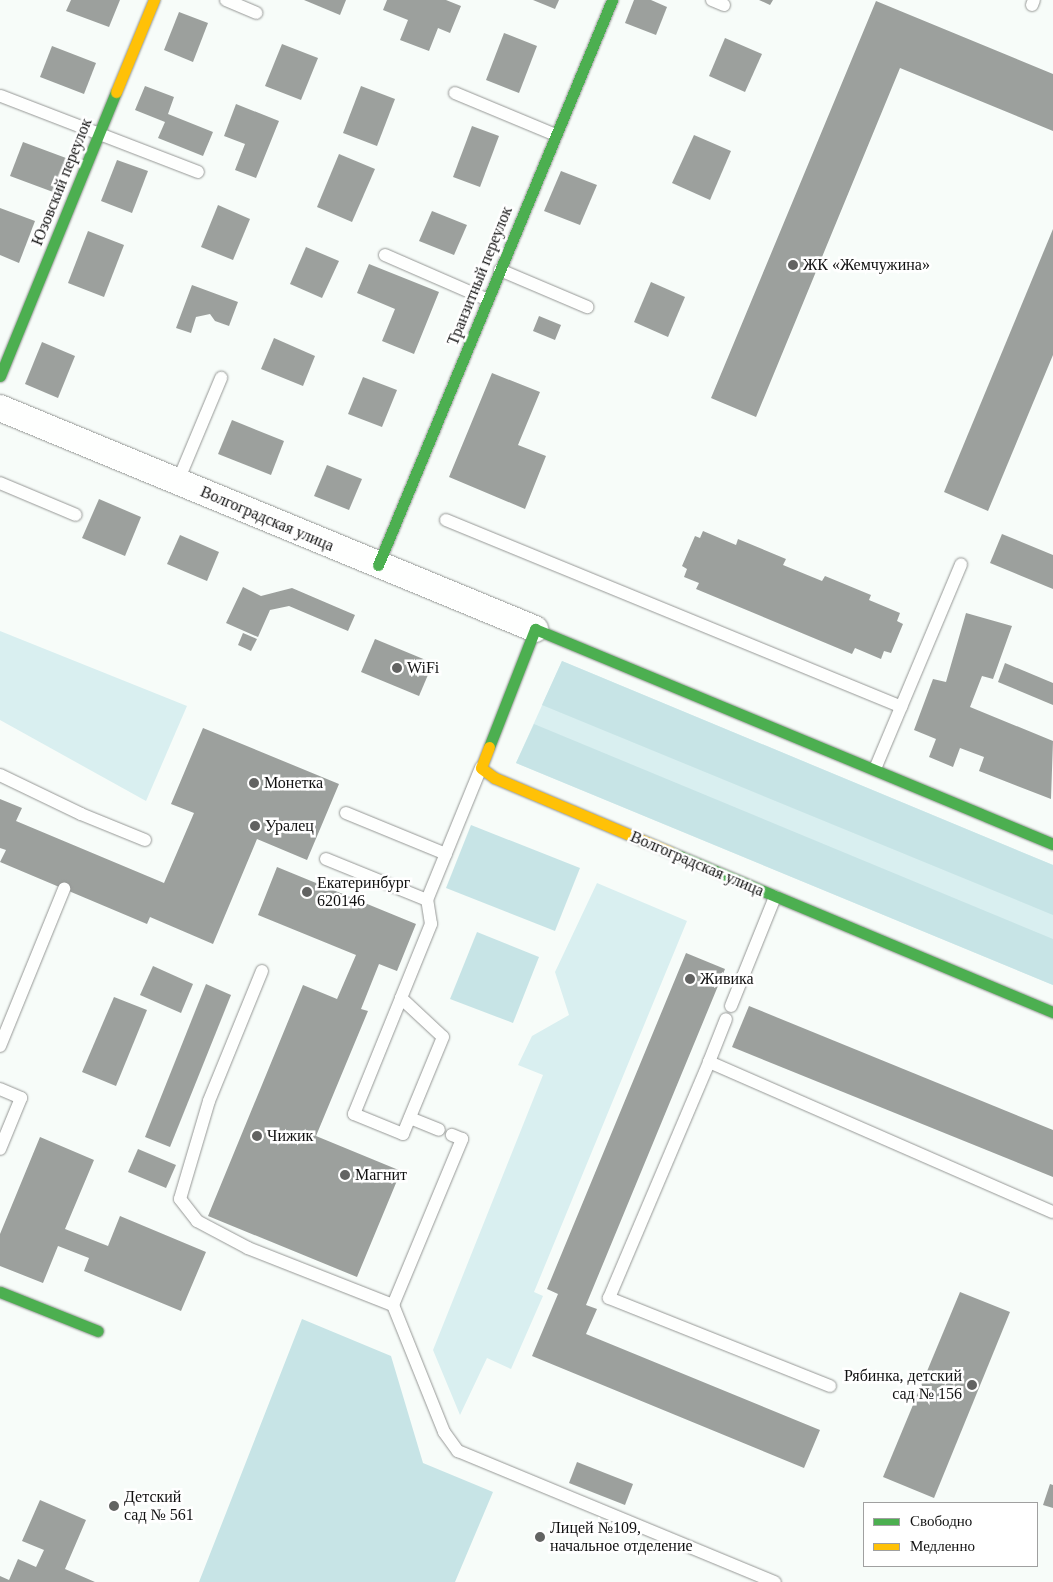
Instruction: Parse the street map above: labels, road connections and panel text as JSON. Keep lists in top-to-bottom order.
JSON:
{
  "streets": {
    "street": ["Юзовский переулок", "Транзитный переулок", "Волгоградская улица"]
  },
  "crossings": [
    ["Транзитный переулок", "Волгоградская улица"]
  ],
  "places": [
    "ЖК «Жемчужина»",
    "WiFi",
    "Монетка",
    "Уралец",
    "Екатеринбург 620146",
    "Живика",
    "Чижик",
    "Магнит",
    "Рябинка, детский сад № 156",
    "Детский сад № 561",
    "Лицей №109, начальное отделение"
  ],
  "legend": ["Свободно", "Медленно"]
}
